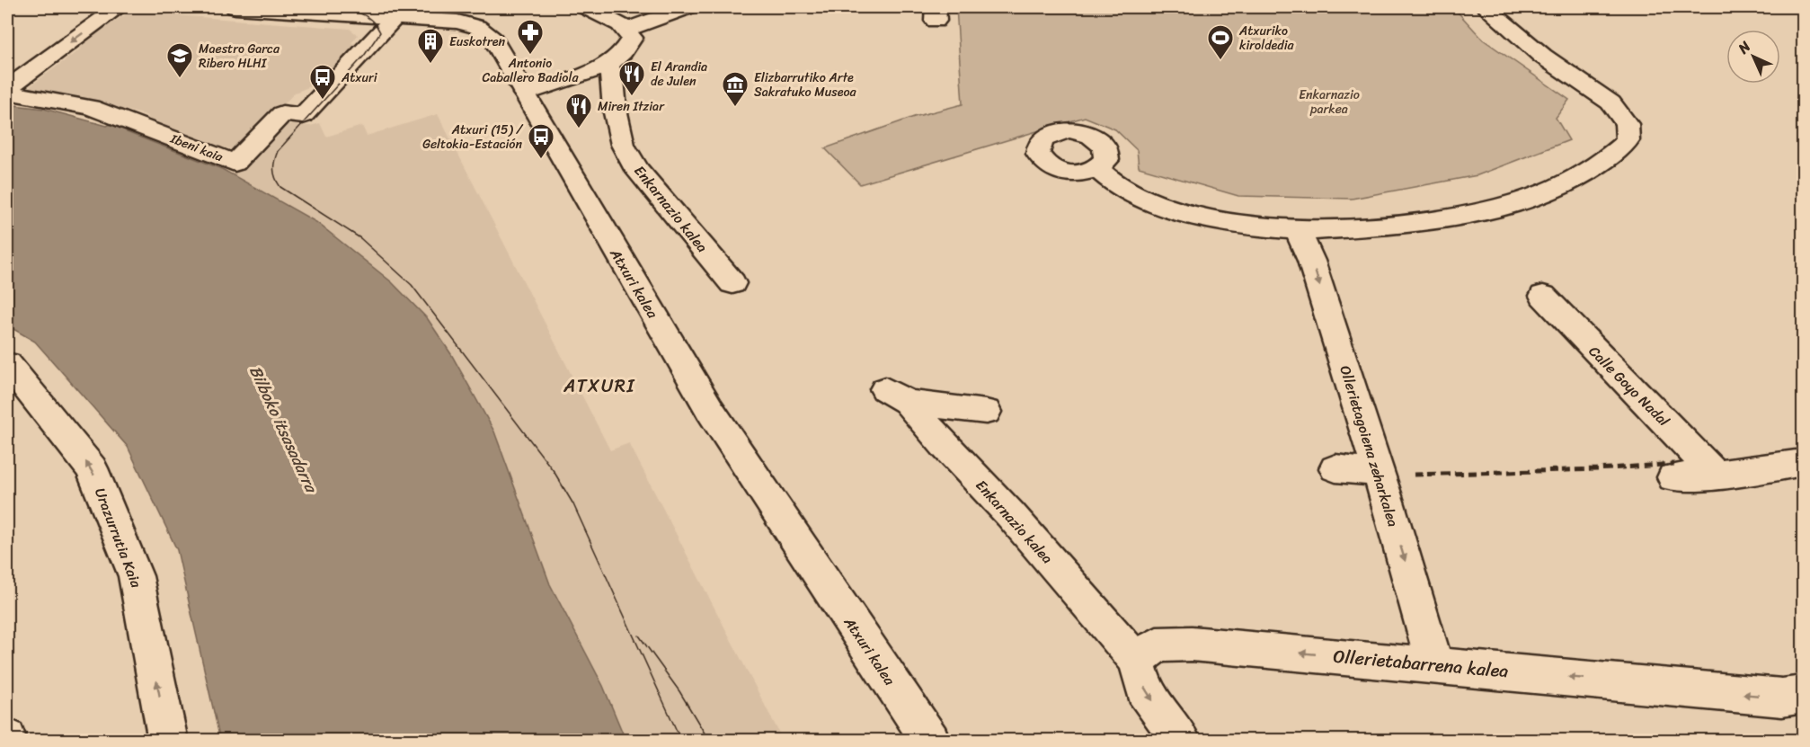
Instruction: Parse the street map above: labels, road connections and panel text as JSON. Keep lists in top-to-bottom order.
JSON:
{
  "streets": {
    "street": [
      "Ibeni kaia",
      "Enkarnazio kalea",
      "Atxuri kalea",
      "Calle Goyo Nadal",
      "Ollerietagoiena zeharkalea",
      "Urazurrutia Kaia",
      "Ollerietabarrena kalea"
    ]
  },
  "crossings": [
    ["Ibeni kaia", "Atxuri kalea"],
    ["Enkarnazio kalea", "Ollerietabarrena kalea"],
    ["Ollerietagoiena zeharkalea", "Ollerietabarrena kalea"]
  ],
  "one_way": ["Ollerietagoiena zeharkalea", "Urazurrutia Kaia", "Ollerietabarrena kalea"],
  "districts": ["ATXURI"],
  "water": ["Bilboko itsasadarra"],
  "parks": ["Enkarnazio parkea"],
  "places": {
    "pharmacy": ["Antonio Caballero Badiola"],
    "sports": ["Atxuriko kiroldedia"],
    "building": ["Euskotren"],
    "school or university": ["Maestro Garca Ribero HLHI"],
    "restaurant": ["El Arandia de Julen", "Miren Itziar"],
    "bus stop": ["Atxuri", "Atxuri (15) / Geltokia-Estación"],
    "museum": ["Elizbarrutiko Arte Sakratuko Museoa"]
  },
  "north": "top left"
}
